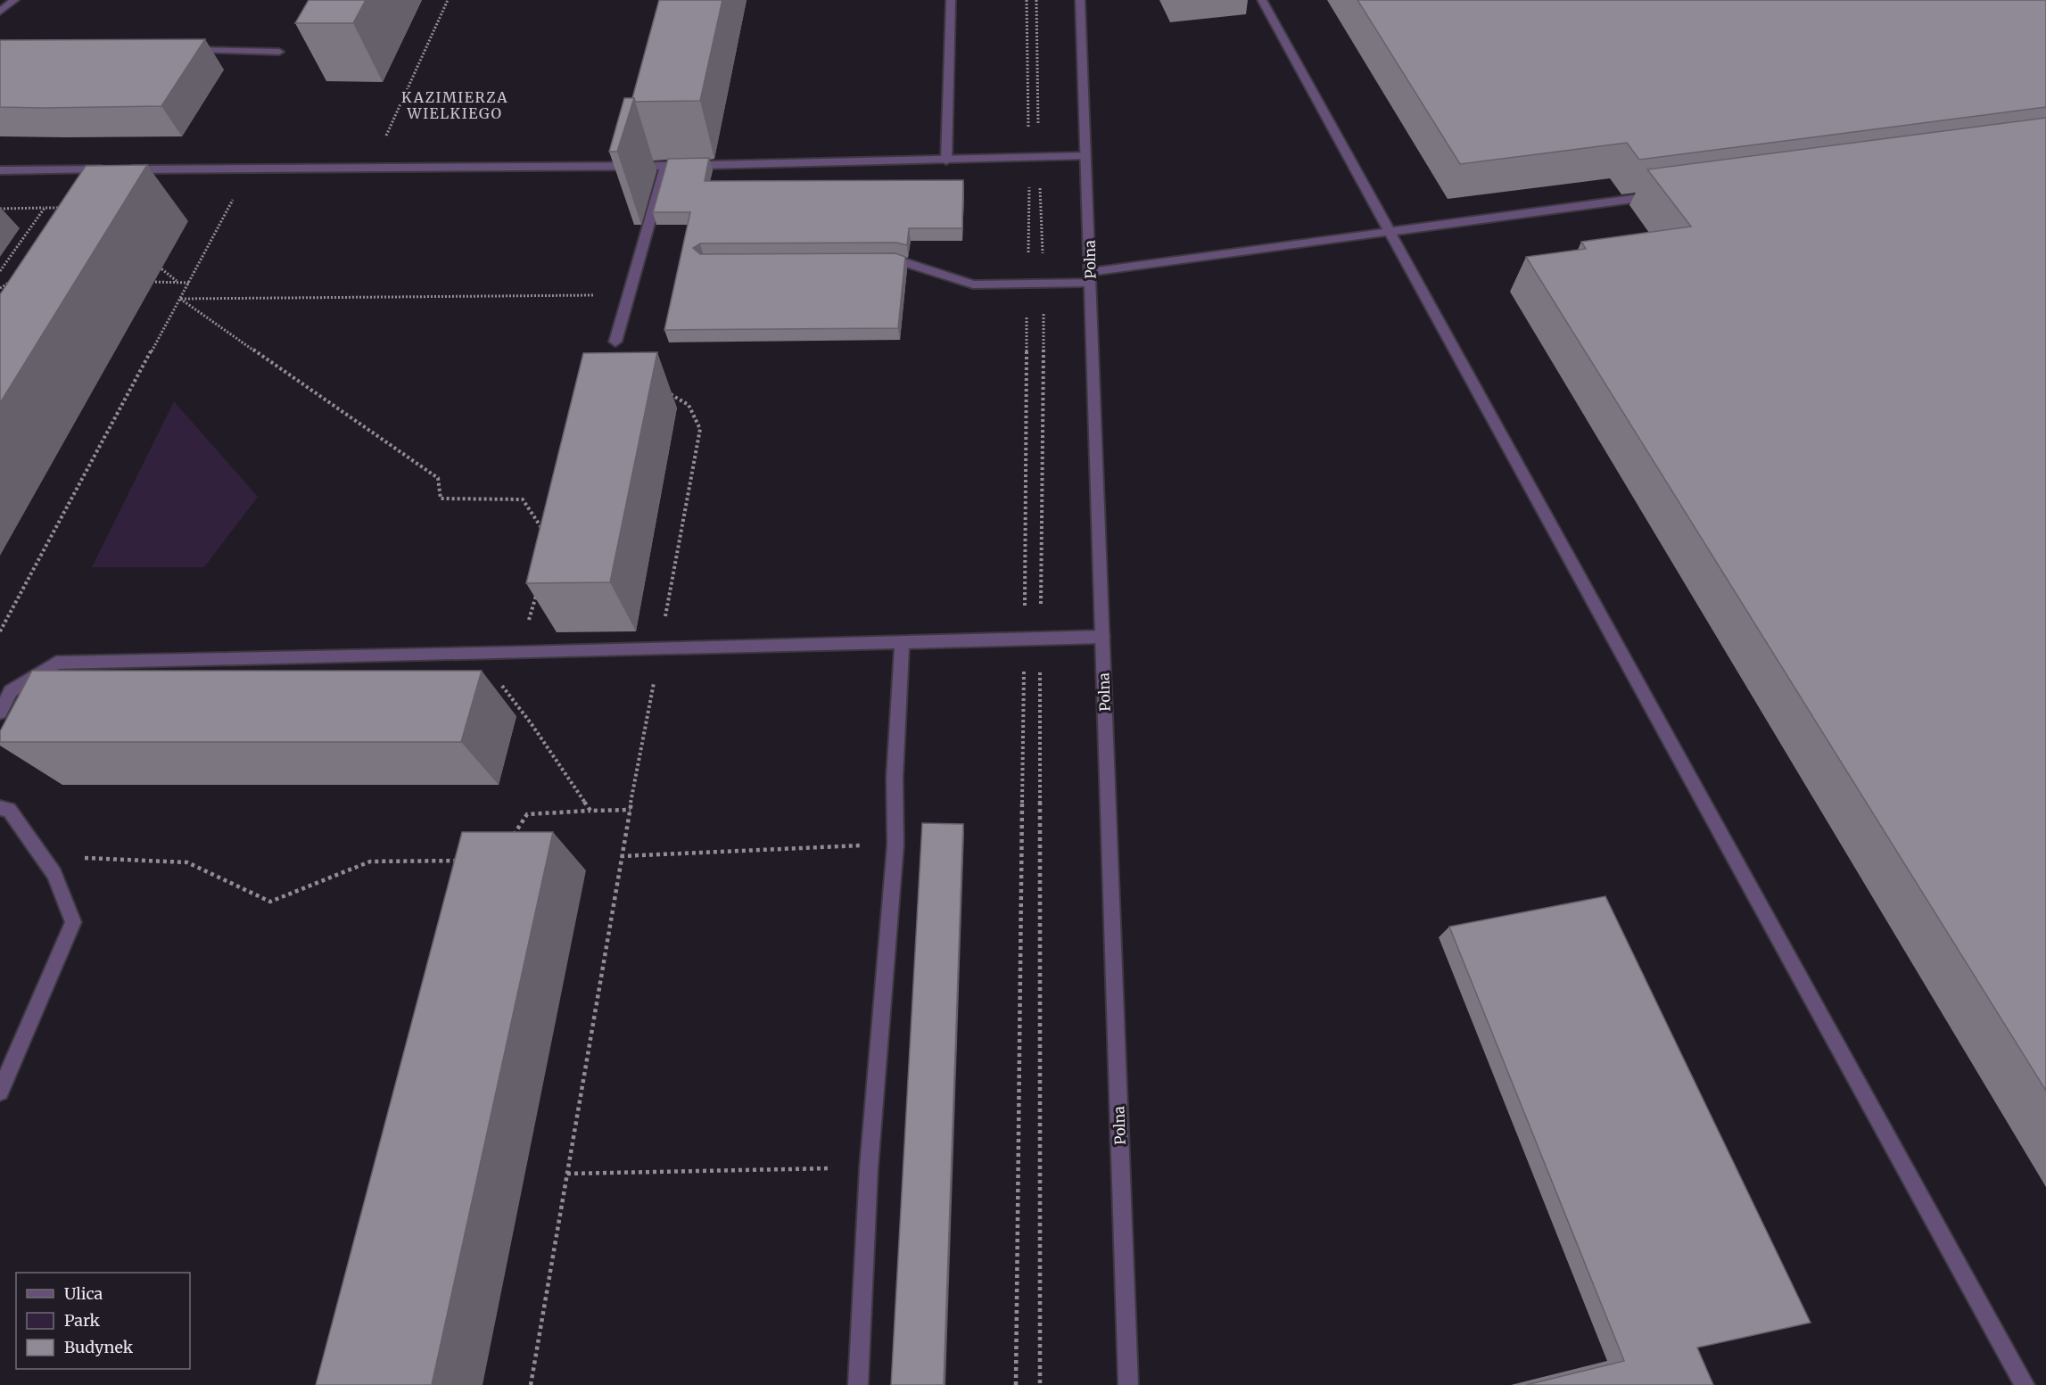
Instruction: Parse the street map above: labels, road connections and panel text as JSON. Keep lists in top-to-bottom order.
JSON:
{
  "streets": {
    "street": ["Polna"]
  },
  "districts": ["KAZIMIERZA WIELKIEGO"],
  "legend": ["Ulica", "Park", "Budynek"]
}
